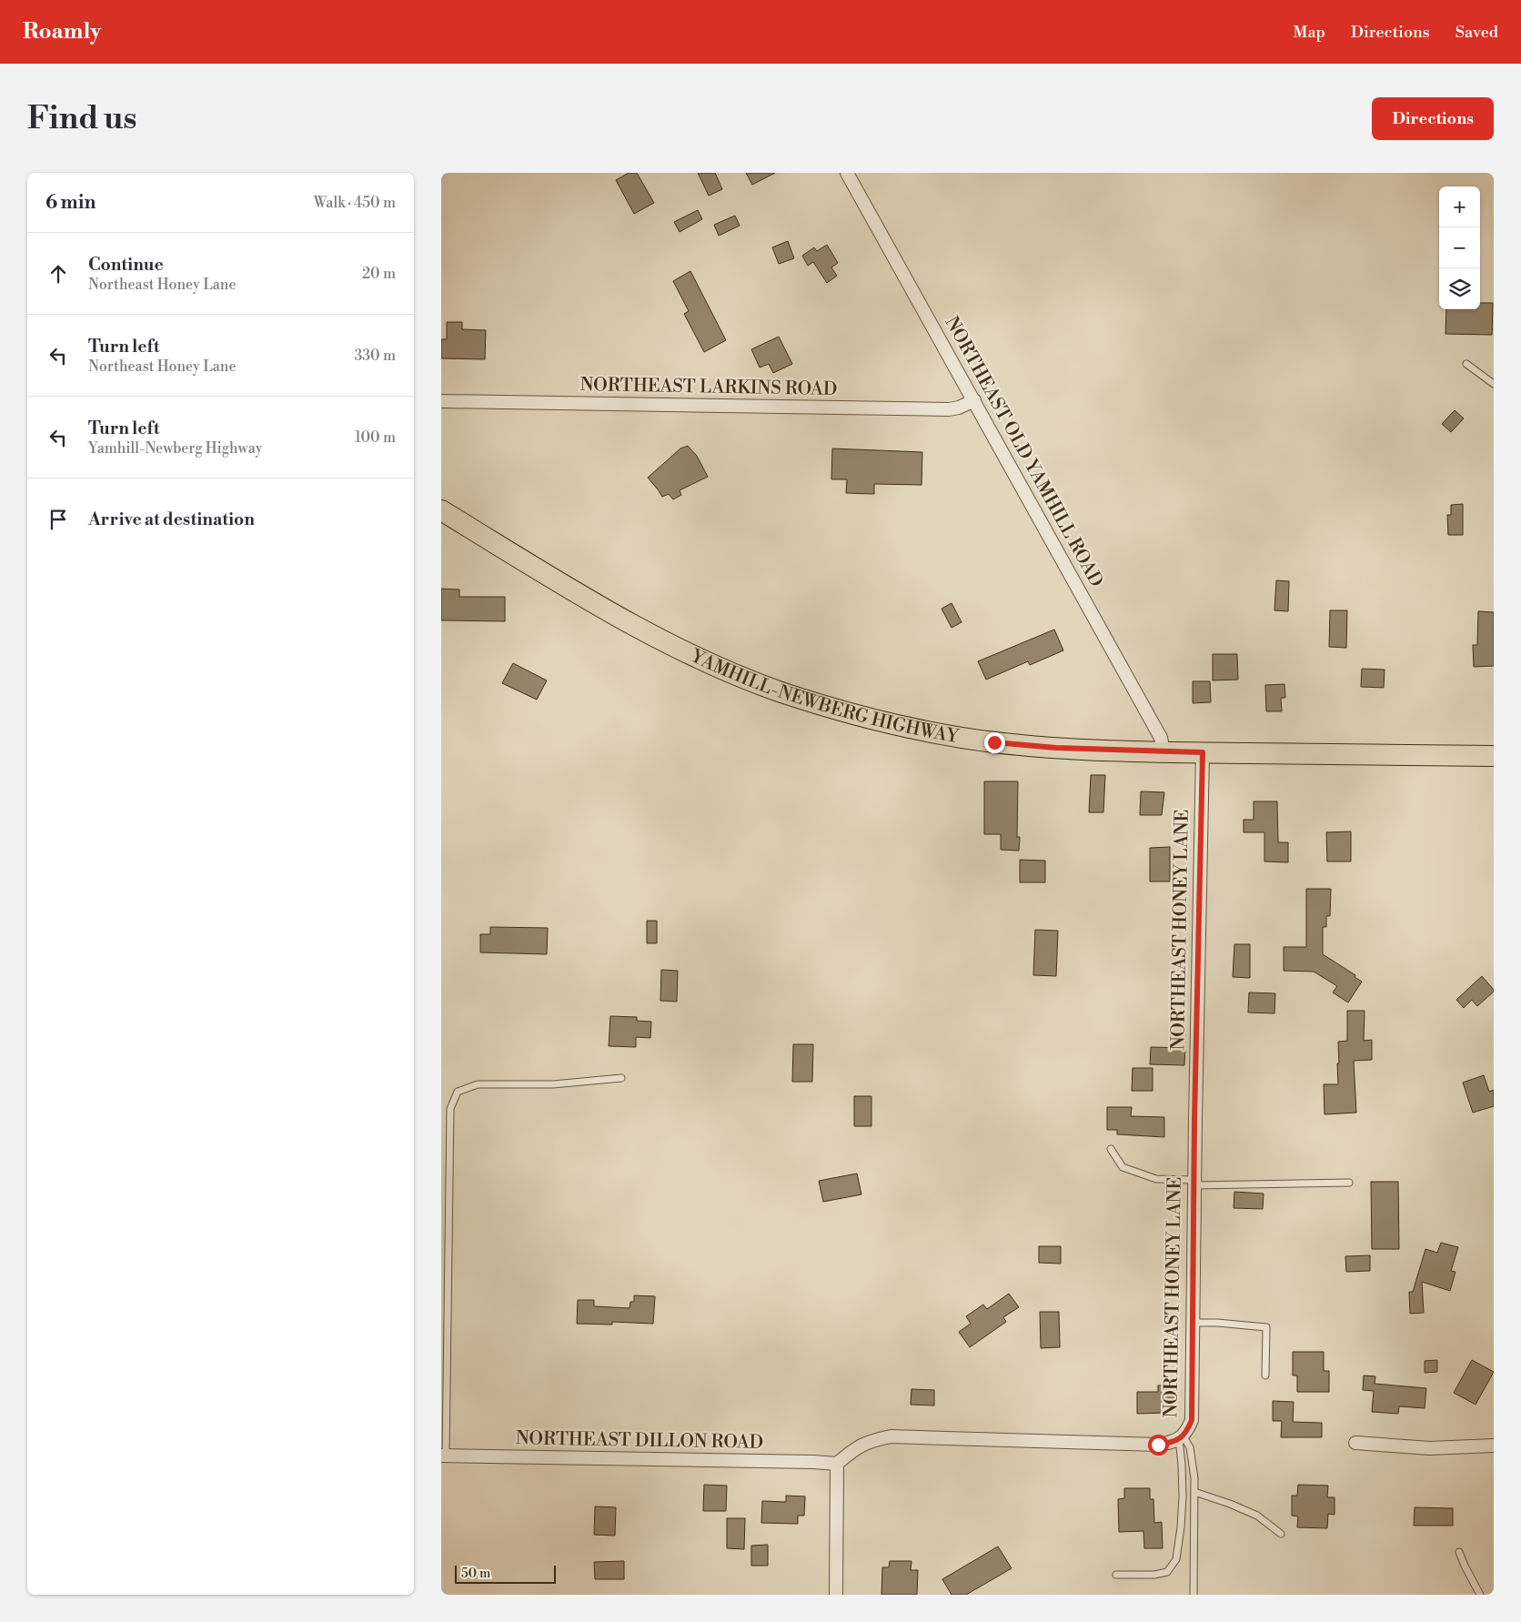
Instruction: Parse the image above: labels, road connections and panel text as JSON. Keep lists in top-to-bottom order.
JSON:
{
  "streets": {
    "main road": ["YAMHILL-NEWBERG HIGHWAY"],
    "street": [
      "NORTHEAST LARKINS ROAD",
      "NORTHEAST OLD YAMHILL ROAD",
      "NORTHEAST HONEY LANE",
      "NORTHEAST DILLON ROAD"
    ]
  },
  "crossings": [
    ["NORTHEAST LARKINS ROAD", "NORTHEAST OLD YAMHILL ROAD"],
    ["NORTHEAST OLD YAMHILL ROAD", "YAMHILL-NEWBERG HIGHWAY"],
    ["YAMHILL-NEWBERG HIGHWAY", "NORTHEAST HONEY LANE"],
    ["NORTHEAST HONEY LANE", "NORTHEAST DILLON ROAD"]
  ],
  "scale_bar": "50 m",
  "page": {
    "header": "Roamly",
    "nav": ["Map", "Directions", "Saved"],
    "buttons": "Directions",
    "title": "Find us",
    "heading": ["6 min", "Walk · 450 m"],
    "map_buttons": ["+", "−"],
    "list": [
      ["Continue", "Northeast Honey Lane", "20 m"],
      ["Turn left", "Northeast Honey Lane", "330 m"],
      ["Turn left", "Yamhill-Newberg Highway", "100 m"],
      "Arrive at destination"
    ],
    "scale": "50 m"
  }
}
